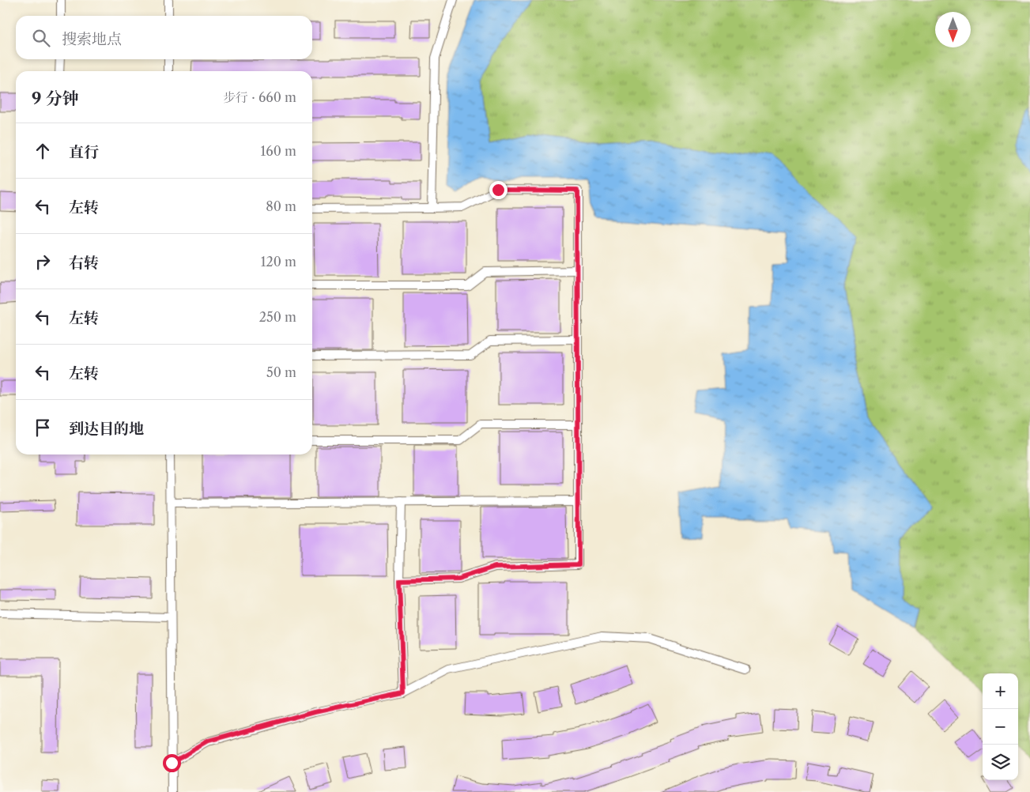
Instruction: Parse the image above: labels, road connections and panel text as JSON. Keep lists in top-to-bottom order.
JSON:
{
  "north": "bottom",
  "page": {
    "search": "搜索地点",
    "heading": ["9 分钟", "步行 · 660 m"],
    "list": [
      ["直行", "160 m"],
      ["左转", "80 m"],
      ["右转", "120 m"],
      ["左转", "250 m"],
      ["左转", "50 m"],
      "到达目的地"
    ],
    "map_buttons": ["+", "−"]
  }
}
